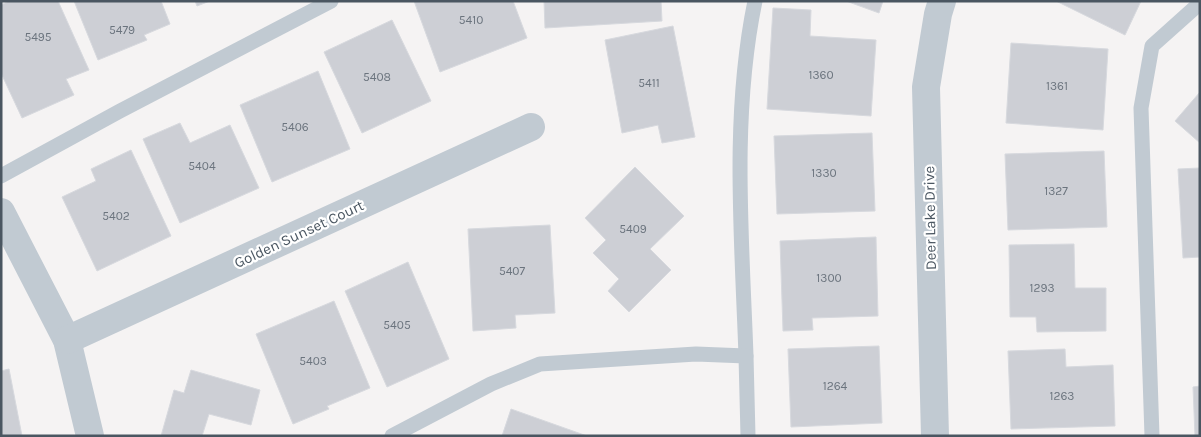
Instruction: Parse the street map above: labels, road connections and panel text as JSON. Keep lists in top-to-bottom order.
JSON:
{
  "streets": {
    "street": ["Deer Lake Drive", "Golden Sunset Court"]
  },
  "house_numbers": [
    "5410",
    "5479",
    "5495",
    "1360",
    "5408",
    "5411",
    "1361",
    "5406",
    "5404",
    "1330",
    "1327",
    "5402",
    "5409",
    "5407",
    "1300",
    "1293",
    "5405",
    "5403",
    "1264",
    "1263"
  ]
}
